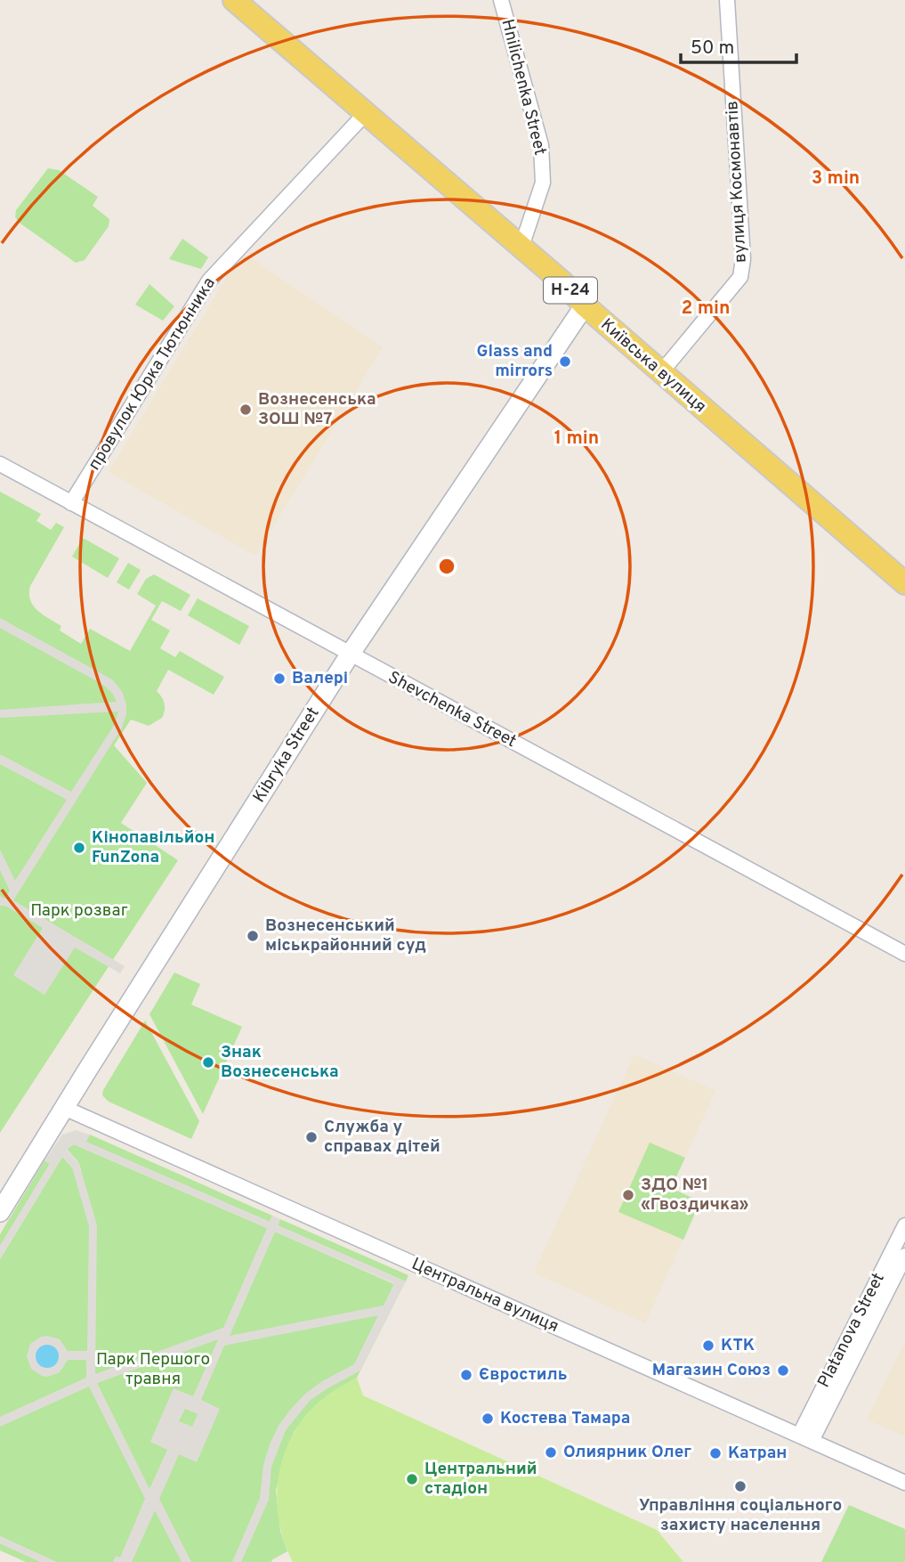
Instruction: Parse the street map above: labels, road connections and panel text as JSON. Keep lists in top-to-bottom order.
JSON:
{
  "streets": {
    "main road": ["Н-24", "Київська вулиця", "Kibryka Street"],
    "street": [
      "Hnilichenka Street",
      "вулиця Космонавтів",
      "провулок Юрка Тютюнника",
      "Shevchenka Street",
      "Центральна вулиця",
      "Platanova Street"
    ]
  },
  "crossings": [
    ["Hnilichenka Street", "Київська вулиця"],
    ["вулиця Космонавтів", "Київська вулиця"],
    ["Київська вулиця", "провулок Юрка Тютюнника"],
    ["Київська вулиця", "Kibryka Street"],
    ["провулок Юрка Тютюнника", "Shevchenka Street"],
    ["Shevchenka Street", "Kibryka Street"],
    ["Kibryka Street", "Центральна вулиця"],
    ["Центральна вулиця", "Platanova Street"]
  ],
  "parks": ["Парк розваг", "Парк Першого травня"],
  "places": [
    "Glass and mirrors",
    "Вознесенська ЗОШ №7",
    "Валері",
    "Кінопавільйон FunZona",
    "Вознесенський міськрайонний суд",
    "Знак Вознесенська",
    "Служба у справах дітей",
    "ЗДО №1 «Гвоздичка»",
    "КТК",
    "Магазин Союз",
    "Євростиль",
    "Костева Тамара",
    "Олиярник Олег",
    "Катран",
    "Центральний стадіон",
    "Управління соціального захисту населення"
  ],
  "scale_bar": "50 m",
  "rings": ["3 min", "2 min", "1 min"]
}
